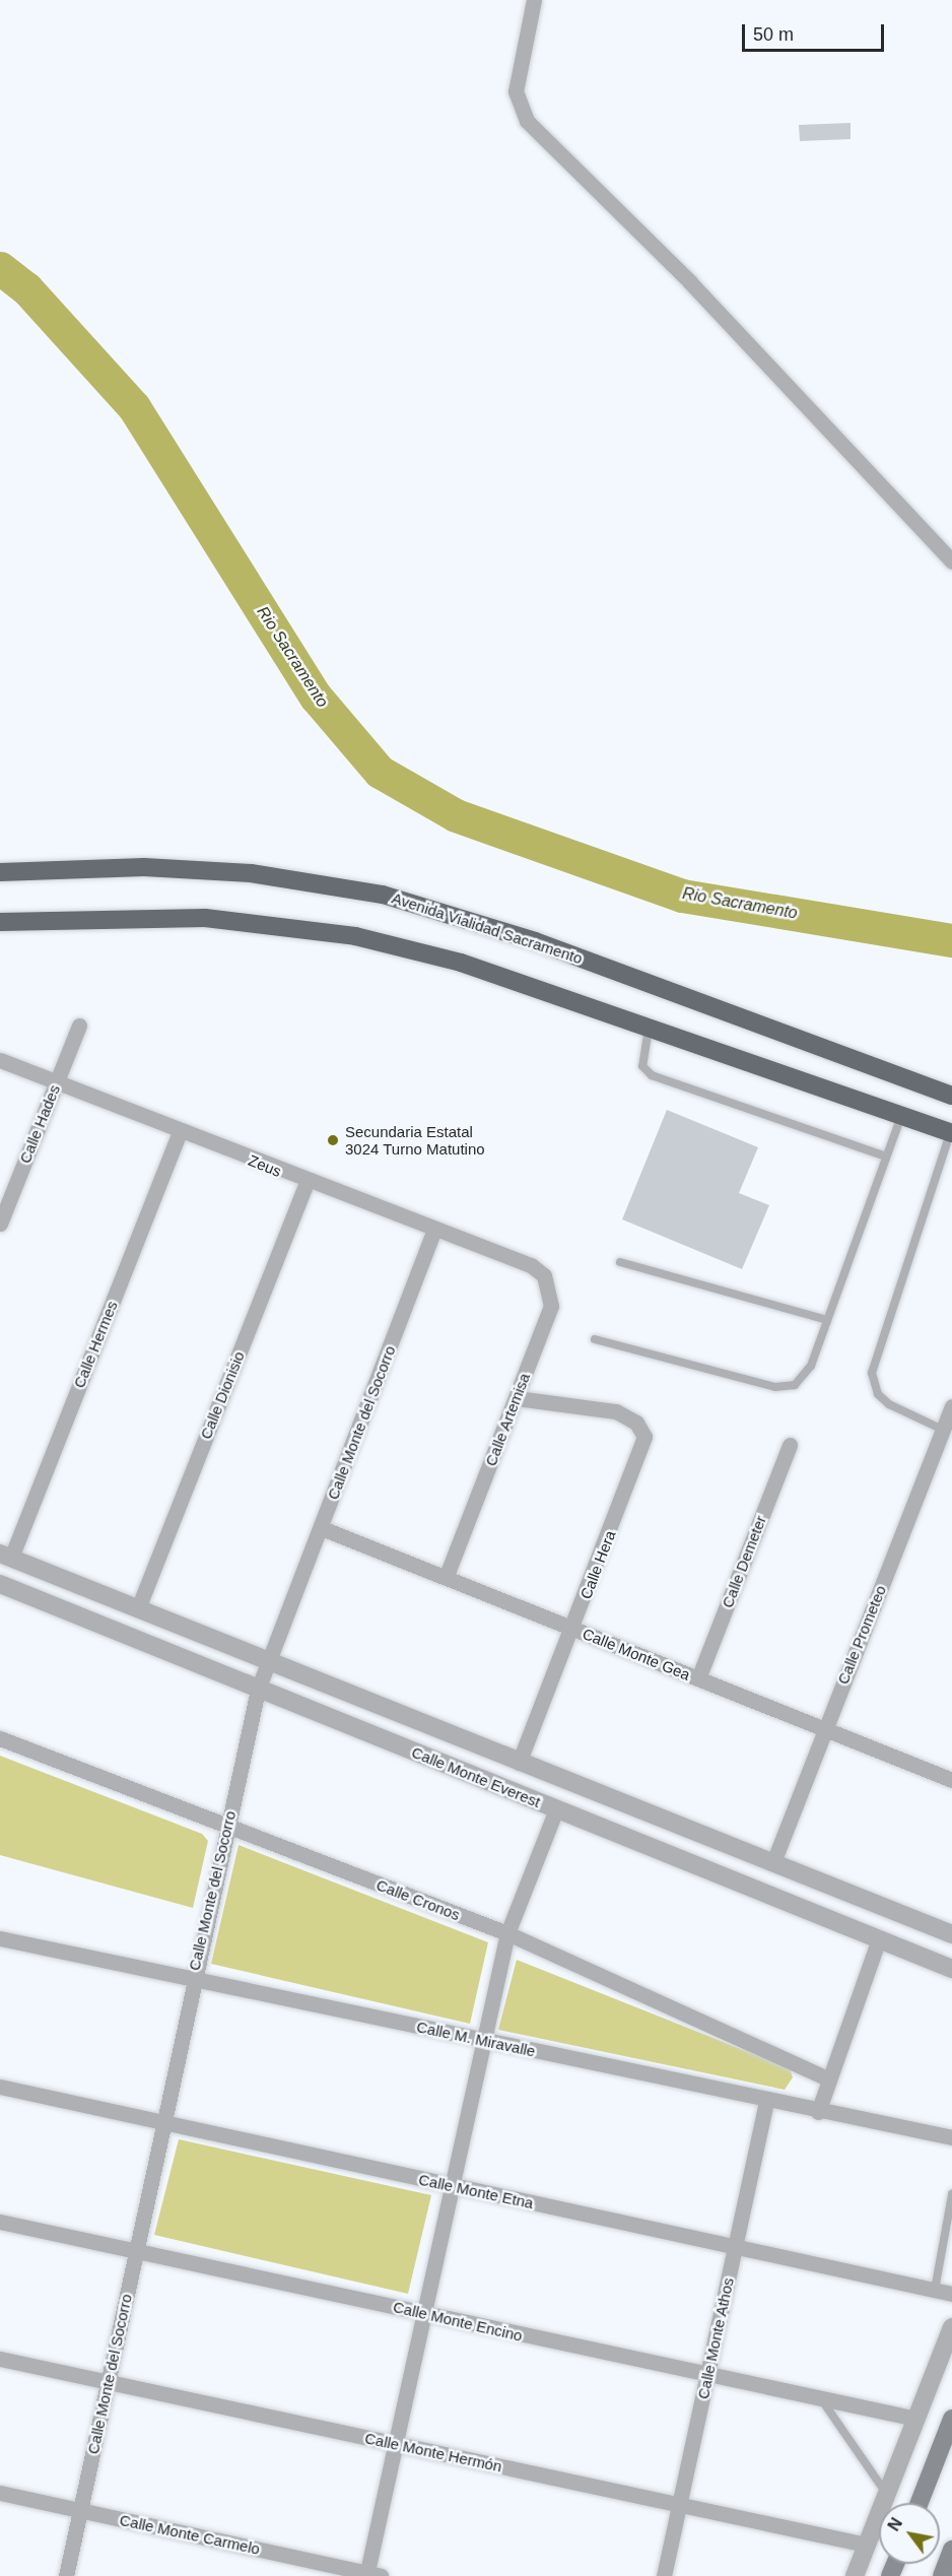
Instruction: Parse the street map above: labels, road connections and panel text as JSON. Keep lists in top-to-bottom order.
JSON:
{
  "streets": {
    "highway": ["Avenida Vialidad Sacramento"],
    "street": [
      "Calle Hades",
      "Zeus",
      "Calle Hermes",
      "Calle Dionisio",
      "Calle Artemisa",
      "Calle Monte del Socorro",
      "Calle Demeter",
      "Calle Hera",
      "Calle Prometeo",
      "Calle Monte Gea",
      "Calle Monte Everest",
      "Calle Cronos",
      "Calle M. Miravalle",
      "Calle Monte Etna",
      "Calle Monte Encino",
      "Calle Monte Athos",
      "Calle Monte Hermón",
      "Calle Monte Carmelo"
    ]
  },
  "crossings": [
    ["Calle Hades", "Zeus"],
    ["Zeus", "Calle Hermes"],
    ["Zeus", "Calle Dionisio"],
    ["Zeus", "Calle Artemisa"],
    ["Zeus", "Calle Monte del Socorro"],
    ["Calle Hermes", "Calle Monte Everest"],
    ["Calle Dionisio", "Calle Monte Everest"],
    ["Calle Artemisa", "Calle Hera"],
    ["Calle Artemisa", "Calle Monte Gea"],
    ["Calle Monte del Socorro", "Calle Monte Gea"],
    ["Calle Monte del Socorro", "Calle Monte Everest"],
    ["Calle Monte del Socorro", "Calle Cronos"],
    ["Calle Monte del Socorro", "Calle M. Miravalle"],
    ["Calle Monte del Socorro", "Calle Monte Etna"],
    ["Calle Monte del Socorro", "Calle Monte Encino"],
    ["Calle Monte del Socorro", "Calle Monte Hermón"],
    ["Calle Monte del Socorro", "Calle Monte Carmelo"],
    ["Calle Demeter", "Calle Monte Gea"],
    ["Calle Hera", "Calle Monte Gea"],
    ["Calle Hera", "Calle Monte Everest"],
    ["Calle Prometeo", "Calle Monte Gea"],
    ["Calle Prometeo", "Calle Monte Everest"],
    ["Calle M. Miravalle", "Calle Monte Athos"],
    ["Calle Monte Etna", "Calle Monte Athos"],
    ["Calle Monte Encino", "Calle Monte Athos"],
    ["Calle Monte Athos", "Calle Monte Hermón"]
  ],
  "water": ["Rio Sacramento"],
  "places": ["Secundaria Estatal 3024 Turno Matutino"],
  "scale_bar": "50 m",
  "north": "top left"
}
